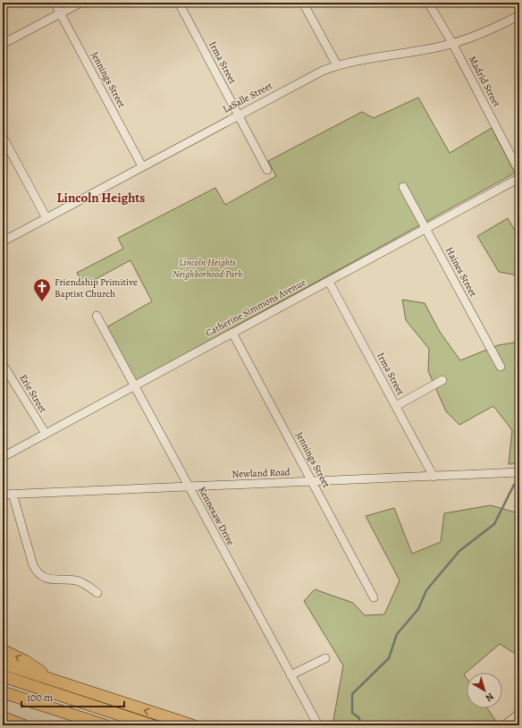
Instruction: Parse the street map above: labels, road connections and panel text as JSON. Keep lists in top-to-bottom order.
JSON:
{
  "streets": {
    "street": [
      "Irma Street",
      "Jennings Street",
      "Madrid Street",
      "LaSalle Street",
      "Haines Street",
      "Catherine Simmons Avenue",
      "Erie Street",
      "Newland Road",
      "Kennesaw Drive"
    ]
  },
  "crossings": [
    ["Irma Street", "LaSalle Street"],
    ["Irma Street", "Catherine Simmons Avenue"],
    ["Irma Street", "Newland Road"],
    ["Jennings Street", "LaSalle Street"],
    ["Jennings Street", "Catherine Simmons Avenue"],
    ["Jennings Street", "Newland Road"],
    ["Madrid Street", "LaSalle Street"],
    ["Haines Street", "Catherine Simmons Avenue"],
    ["Catherine Simmons Avenue", "Erie Street"],
    ["Catherine Simmons Avenue", "Kennesaw Drive"],
    ["Newland Road", "Kennesaw Drive"]
  ],
  "districts": ["Lincoln Heights"],
  "parks": ["Lincoln Heights Neighborhood Park"],
  "places": {
    "church": ["Friendship Primitive Baptist Church"]
  },
  "scale_bar": "100 m",
  "north": "bottom right"
}
